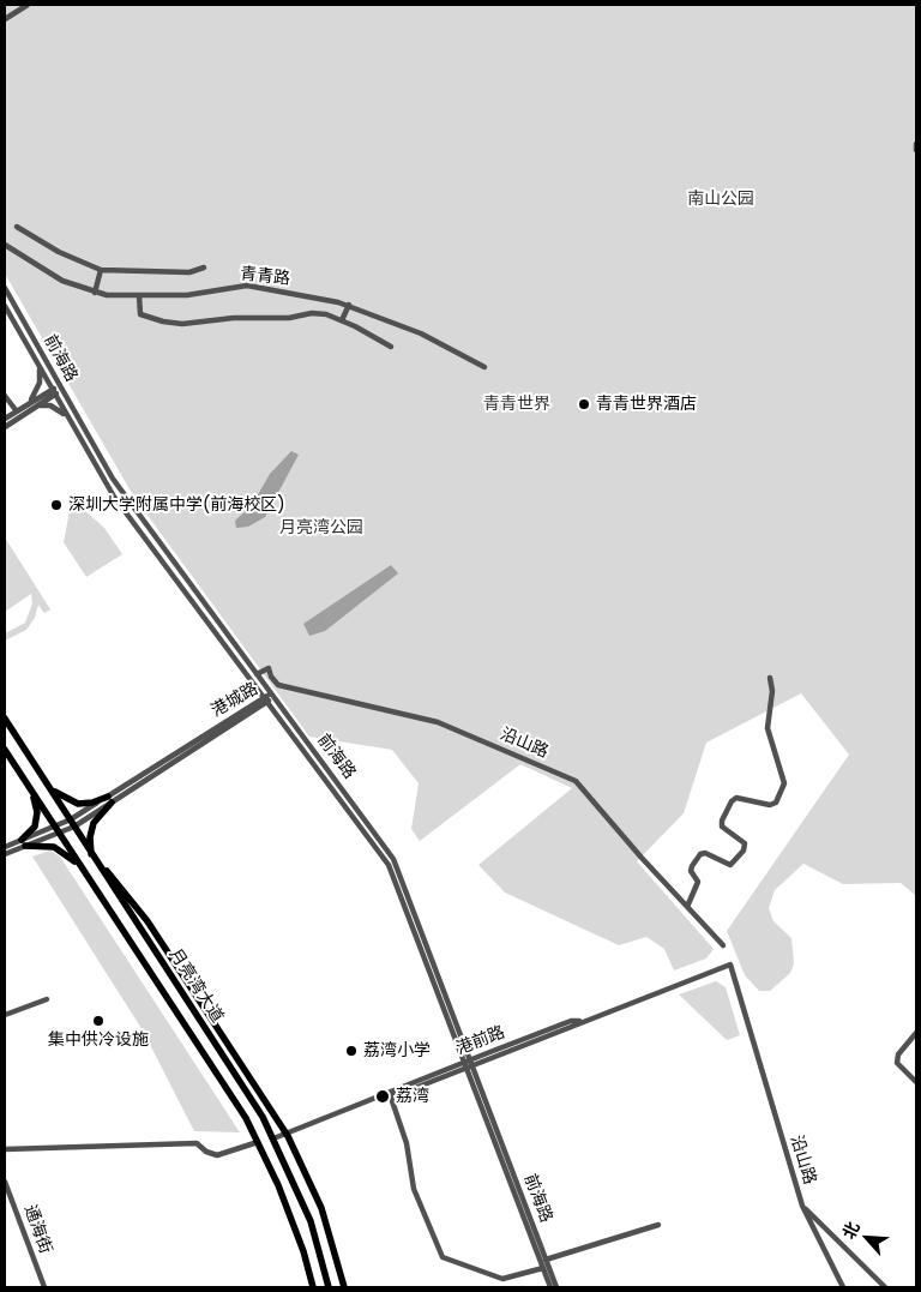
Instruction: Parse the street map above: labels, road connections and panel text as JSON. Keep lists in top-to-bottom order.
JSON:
{
  "streets": {
    "main road": ["月亮湾大道"],
    "street": [
      "青青路",
      "前海路",
      "港城路",
      "沿山路",
      "港前路",
      "通海街"
    ]
  },
  "crossings": [
    ["前海路", "港城路"],
    ["前海路", "沿山路"],
    ["前海路", "港前路"],
    ["港城路", "月亮湾大道"],
    ["沿山路", "港前路"],
    ["月亮湾大道", "港前路"]
  ],
  "parks": ["南山公园", "青青世界", "月亮湾公园"],
  "places": [
    "青青世界酒店",
    "深圳大学附属中学(前海校区)",
    "集中供冷设施",
    "荔湾小学",
    "荔湾"
  ],
  "north": "top left"
}
